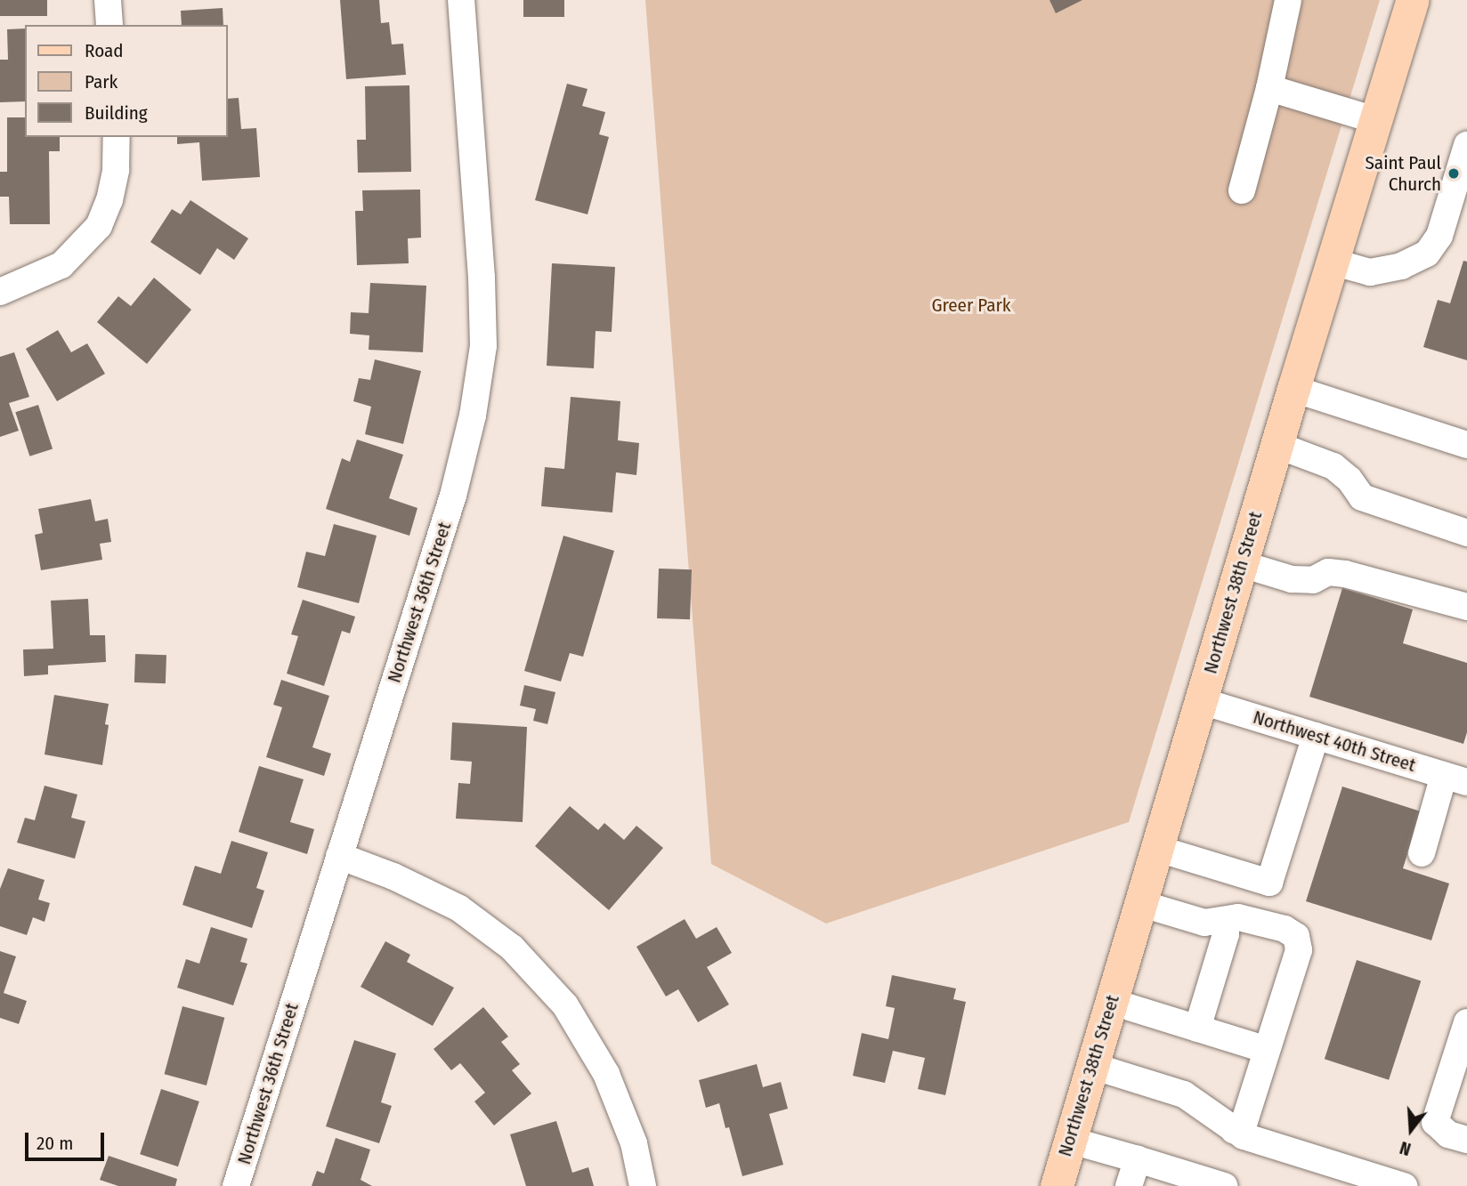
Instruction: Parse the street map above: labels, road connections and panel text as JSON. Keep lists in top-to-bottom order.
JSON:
{
  "streets": {
    "main road": ["Northwest 38th Street"],
    "street": ["Northwest 36th Street", "Northwest 40th Street"]
  },
  "crossings": [
    ["Northwest 38th Street", "Northwest 40th Street"]
  ],
  "parks": ["Greer Park"],
  "places": ["Saint Paul Church"],
  "legend": ["Road", "Park", "Building"],
  "scale_bar": "20 m",
  "north": "bottom"
}
